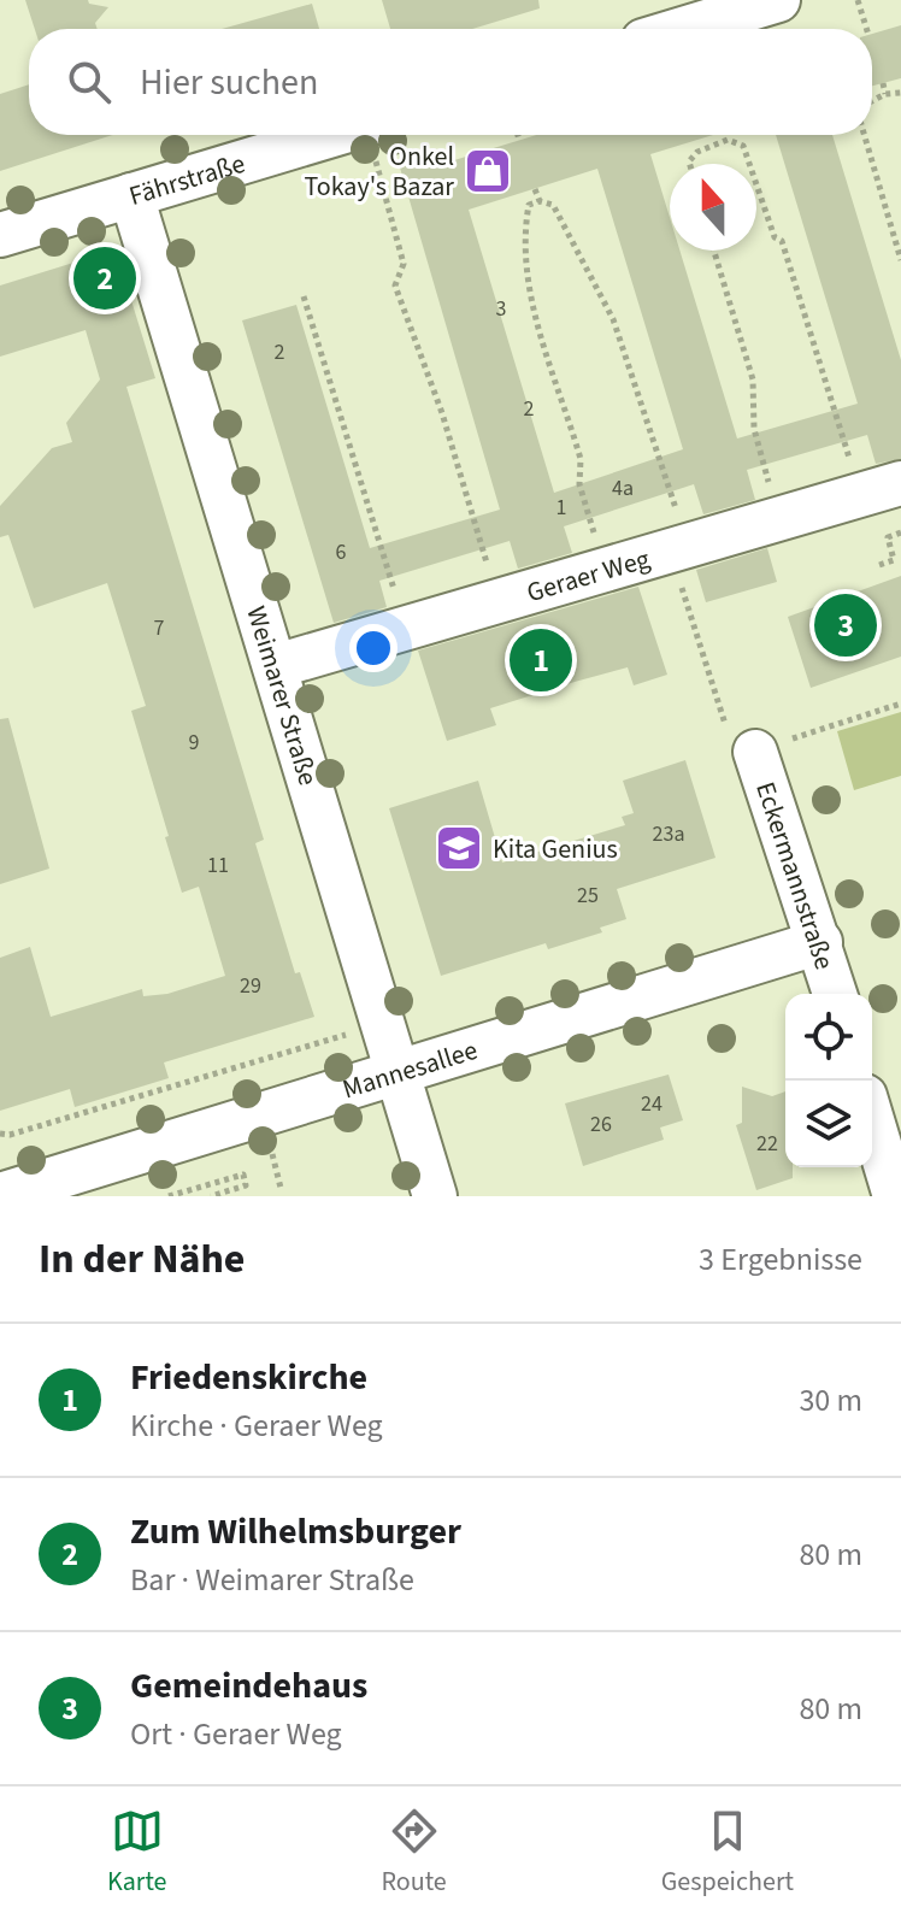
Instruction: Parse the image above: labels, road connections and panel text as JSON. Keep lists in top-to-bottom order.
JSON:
{
  "streets": {
    "street": [
      "Fährstraße",
      "Geraer Weg",
      "Weimarer Straße",
      "Eckermannstraße",
      "Mannesallee"
    ]
  },
  "crossings": [
    ["Fährstraße", "Weimarer Straße"],
    ["Geraer Weg", "Weimarer Straße"],
    ["Weimarer Straße", "Mannesallee"],
    ["Eckermannstraße", "Mannesallee"]
  ],
  "places": {
    "shop": ["Onkel Tokay's Bazar"],
    "school or university": ["Kita Genius"]
  },
  "house_numbers": [
    "3",
    "2",
    "2",
    "4a",
    "1",
    "6",
    "7",
    "9",
    "23a",
    "11",
    "25",
    "29",
    "24",
    "26",
    "22"
  ],
  "north": "top",
  "page": {
    "search": "Hier suchen",
    "pins": ["2", "3", "1"],
    "heading": ["In der Nähe", "3 Ergebnisse"],
    "list": [
      {
        "mark": "1",
        "name": "Friedenskirche",
        "note": "Kirche · Geraer Weg",
        "value": "30 m"
      },
      {
        "mark": "2",
        "name": "Zum Wilhelmsburger",
        "note": "Bar · Weimarer Straße",
        "value": "80 m"
      },
      {
        "mark": "3",
        "name": "Gemeindehaus",
        "note": "Ort · Geraer Weg",
        "value": "80 m"
      }
    ],
    "nav": ["Karte", "Route", "Gespeichert"]
  }
}
